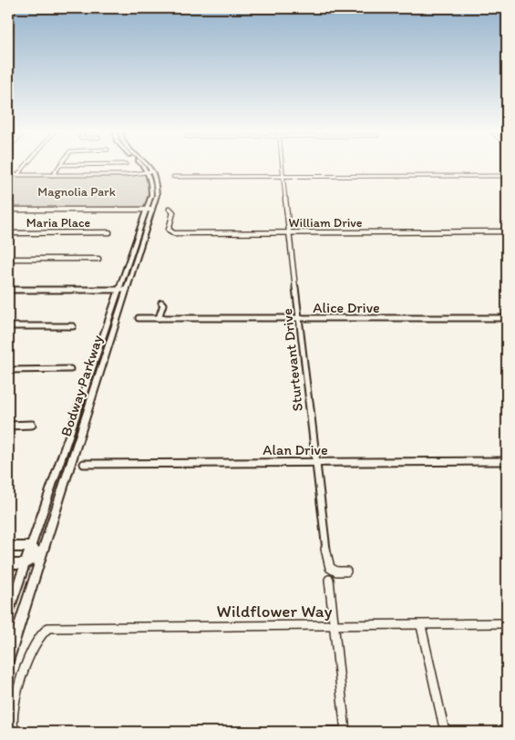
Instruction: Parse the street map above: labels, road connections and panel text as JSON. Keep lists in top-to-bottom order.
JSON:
{
  "streets": {
    "street": [
      "Maria Place",
      "William Drive",
      "Alice Drive",
      "Sturtevant Drive",
      "Bodway Parkway",
      "Alan Drive",
      "Wildflower Way"
    ]
  },
  "crossings": [
    ["William Drive", "Sturtevant Drive"],
    ["Alice Drive", "Sturtevant Drive"],
    ["Sturtevant Drive", "Alan Drive"]
  ],
  "parks": ["Magnolia Park"]
}
